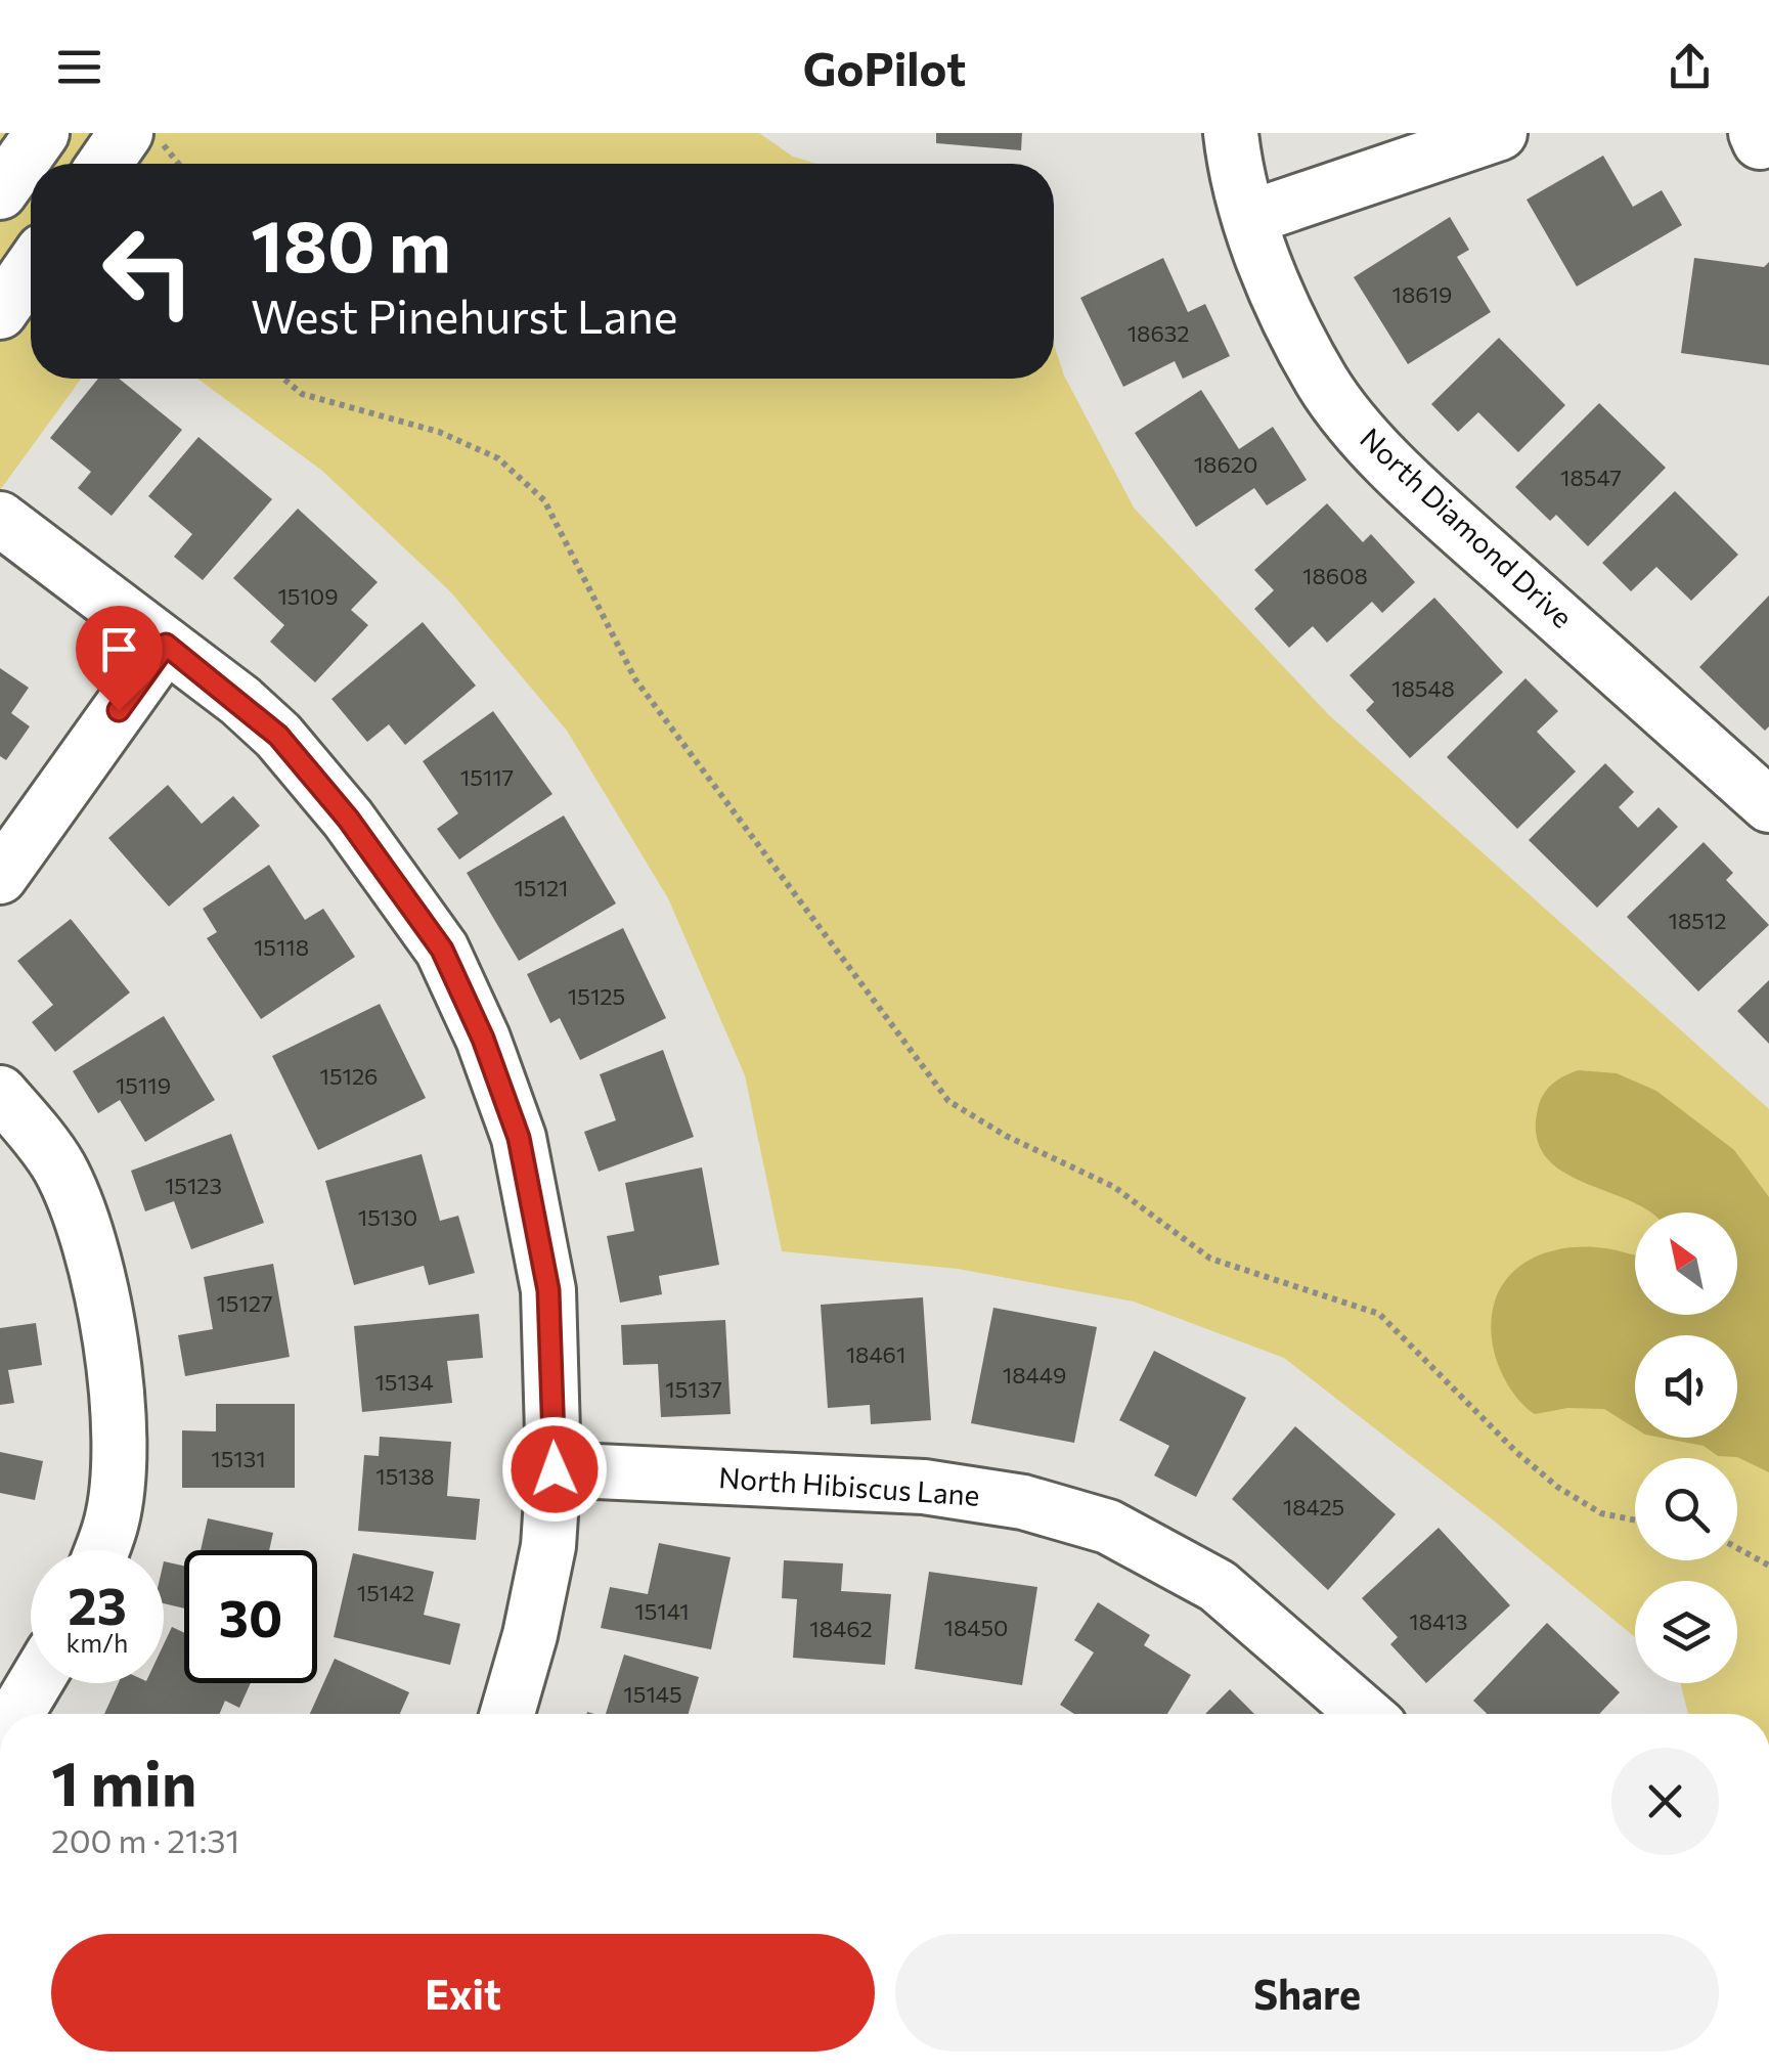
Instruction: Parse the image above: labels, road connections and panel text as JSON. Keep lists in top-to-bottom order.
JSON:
{
  "streets": {
    "street": ["North Diamond Drive", "North Hibiscus Lane"]
  },
  "house_numbers": [
    "18619",
    "18632",
    "18620",
    "18547",
    "18608",
    "15109",
    "18548",
    "15117",
    "15121",
    "18512",
    "15118",
    "15125",
    "15126",
    "15119",
    "15123",
    "15130",
    "15127",
    "18461",
    "18449",
    "15134",
    "15137",
    "15131",
    "15138",
    "18425",
    "15142",
    "15141",
    "18413",
    "18450",
    "18462",
    "15145"
  ],
  "north": "top left",
  "page": {
    "header": "GoPilot",
    "turn": ["180 m", "West Pinehurst Lane"],
    "speed": "23 km/h",
    "limit": "30",
    "heading": ["1 min", "200 m · 21:31"],
    "buttons": ["Exit", "Share"]
  }
}
